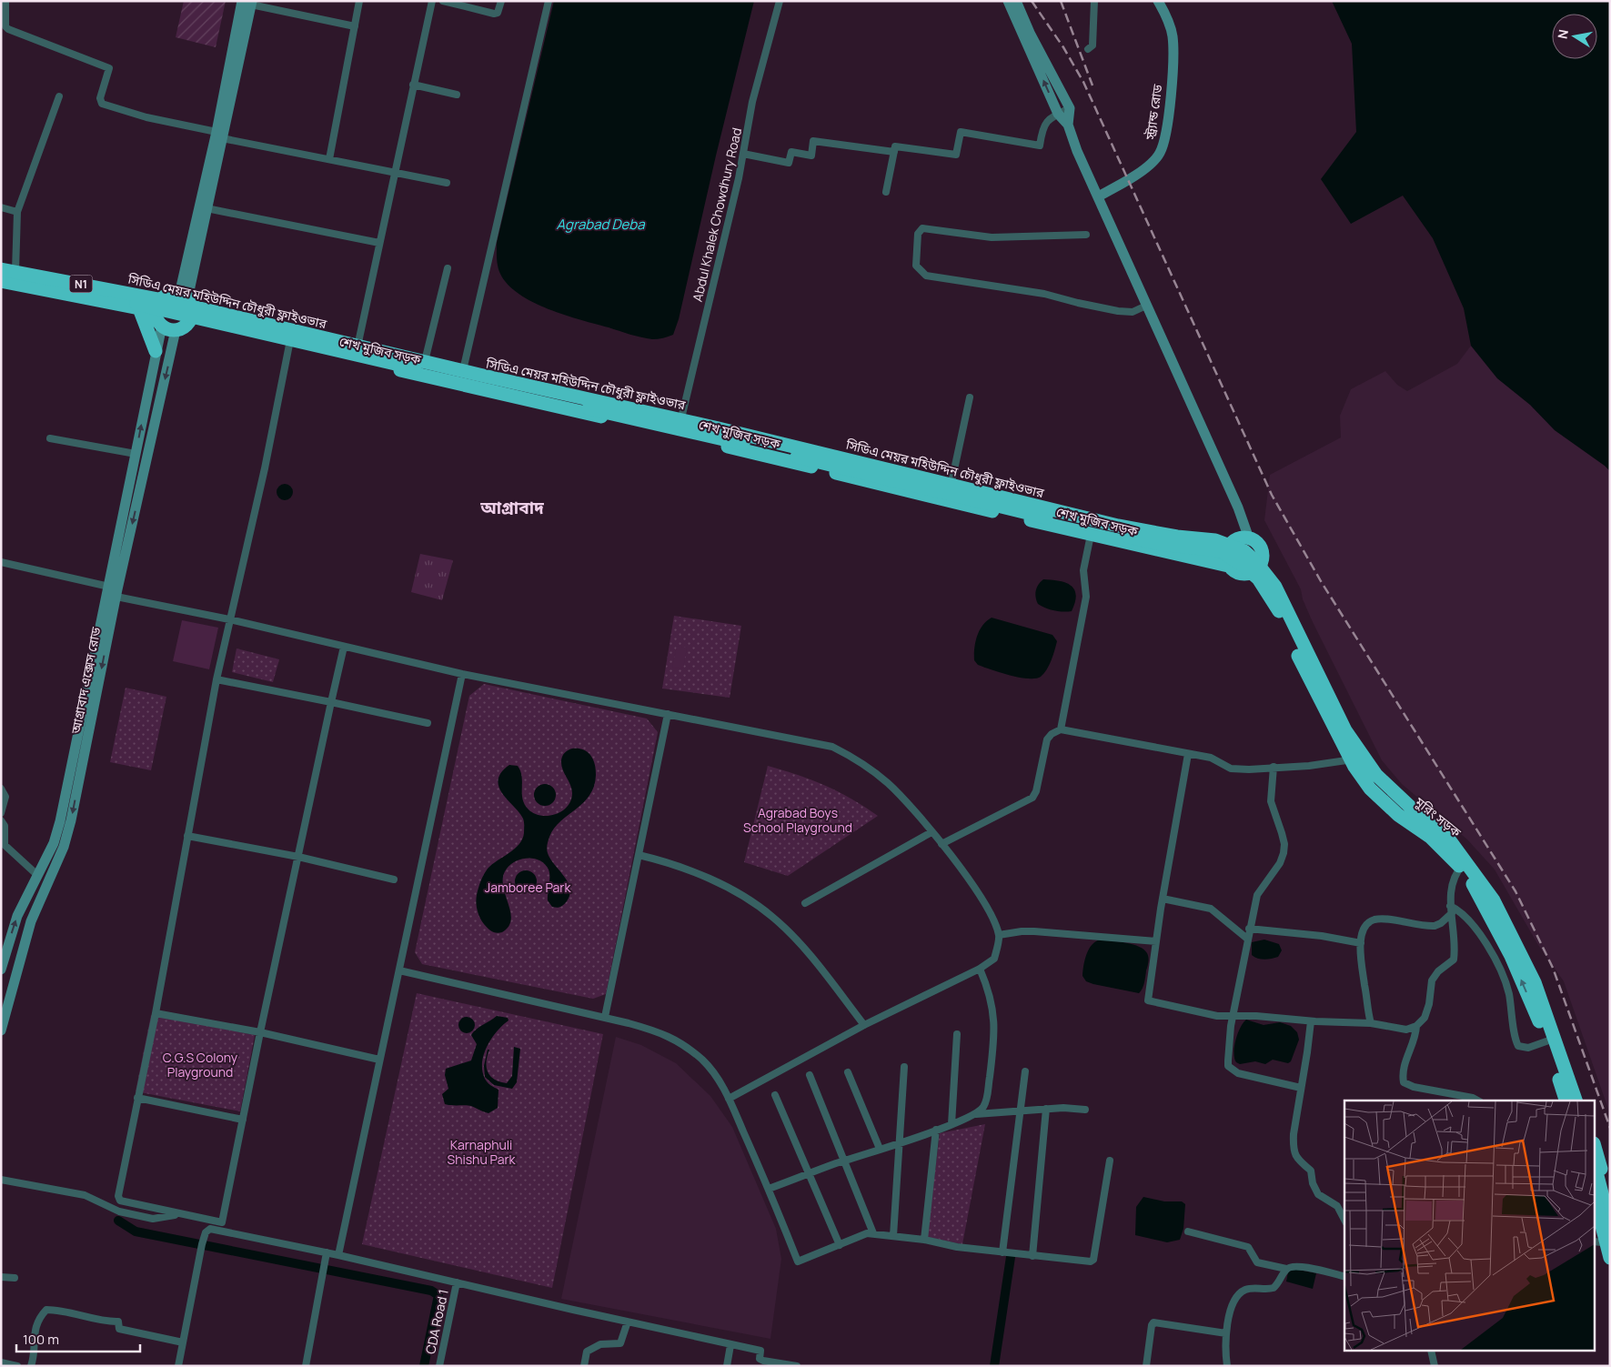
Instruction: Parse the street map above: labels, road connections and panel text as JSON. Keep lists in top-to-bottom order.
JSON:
{
  "streets": {
    "highway": [
      "N1",
      "সিডিএ মেয়র মহিউদ্দিন চৌধুরী ফ্লাইওভার",
      "শেখ মুজিব সড়ক",
      "মুরিং সড়ক"
    ],
    "main road": ["স্ট্র্যান্ড রোড", "আগ্রাবাদ এক্সেস রোড"],
    "street": ["Abdul Khalek Chowdhury Road", "CDA Road 1"]
  },
  "crossings": [
    ["Abdul Khalek Chowdhury Road", "শেখ মুজিব সড়ক"],
    ["N1", "সিডিএ মেয়র মহিউদ্দিন চৌধুরী ফ্লাইওভার"],
    ["N1", "শেখ মুজিব সড়ক"],
    ["N1", "আগ্রাবাদ এক্সেস রোড"],
    ["শেখ মুজিব সড়ক", "আগ্রাবাদ এক্সেস রোড"],
    ["শেখ মুজিব সড়ক", "মুরিং সড়ক"]
  ],
  "districts": ["আগ্রাবাদ"],
  "water": ["Agrabad Deba"],
  "parks": [
    "Agrabad Boys School Playground",
    "Jamboree Park",
    "C.G.S Colony Playground",
    "Karnaphuli Shishu Park"
  ],
  "scale_bar": "100 m",
  "north": "left"
}
